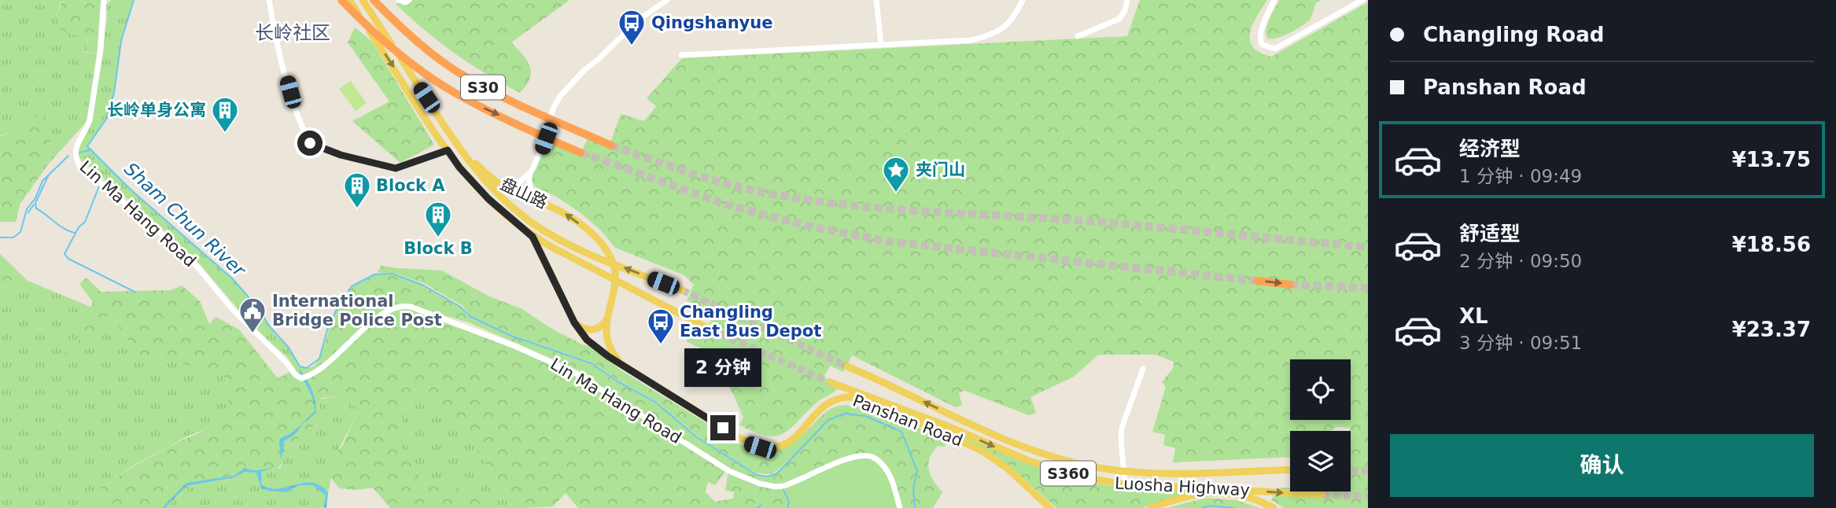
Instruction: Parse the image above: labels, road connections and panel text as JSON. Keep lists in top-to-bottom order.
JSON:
{
  "streets": {
    "highway": ["S30"],
    "main road": [
      "盘山路",
      "Panshan Road",
      "S360",
      "Luosha Highway"
    ],
    "street": ["Lin Ma Hang Road"]
  },
  "one_way": ["盘山路"],
  "districts": ["长岭社区"],
  "water": ["Sham Chun River"],
  "places": {
    "bus stop": ["Qingshanyue", "Changling East Bus Depot"],
    "building": ["长岭单身公寓", "Block A", "Block B"],
    "place": ["夹门山"],
    "public building": ["International Bridge Police Post"]
  },
  "page": {
    "banner": ["Changling Road", "Panshan Road"],
    "list": [
      {
        "name": "经济型",
        "note": "1 分钟 · 09:49",
        "value": "¥13.75"
      },
      {
        "name": "舒适型",
        "note": "2 分钟 · 09:50",
        "value": "¥18.56"
      },
      {
        "name": "XL",
        "note": "3 分钟 · 09:51",
        "value": "¥23.37"
      }
    ],
    "bubble": "2 分钟",
    "buttons": "确认"
  }
}
